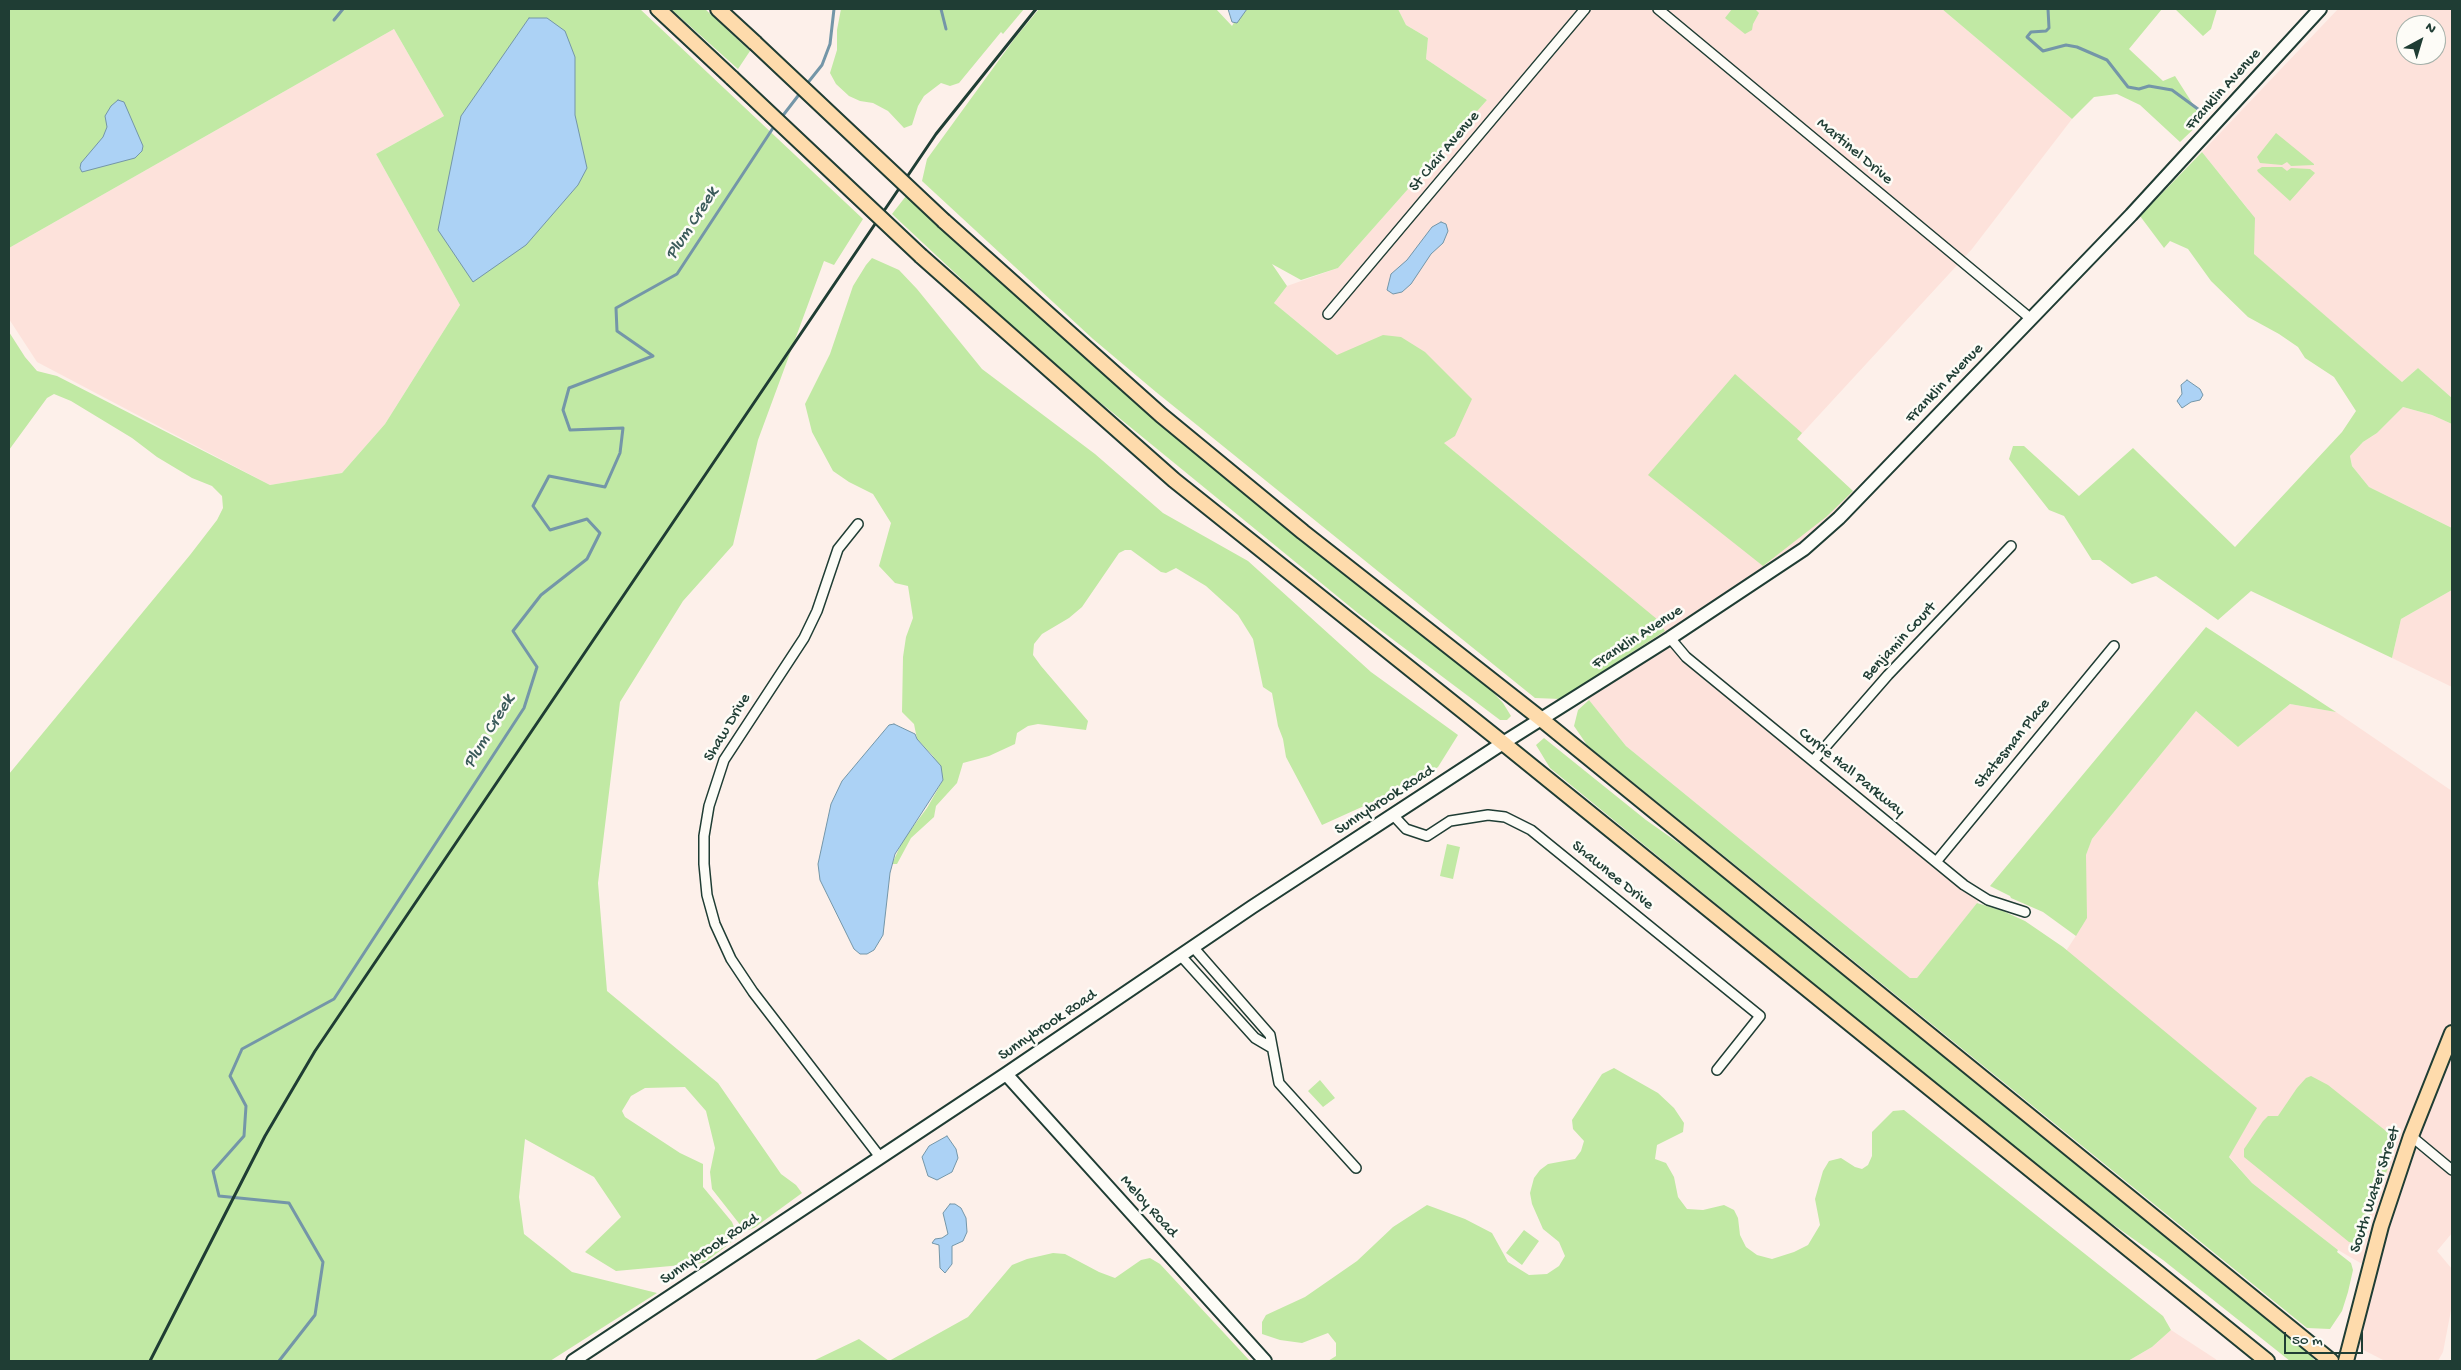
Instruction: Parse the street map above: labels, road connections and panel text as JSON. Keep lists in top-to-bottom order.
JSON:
{
  "streets": {
    "main road": ["South Water Street"],
    "street": [
      "Franklin Avenue",
      "St Clair Avenue",
      "Martinel Drive",
      "Benjamin Court",
      "Shaw Drive",
      "Statesman Place",
      "Currie Hall Parkway",
      "Sunnybrook Road",
      "Shawnee Drive",
      "Meloy Road"
    ]
  },
  "crossings": [
    ["Franklin Avenue", "Martinel Drive"],
    ["Franklin Avenue", "Currie Hall Parkway"],
    ["Franklin Avenue", "Sunnybrook Road"],
    ["Benjamin Court", "Currie Hall Parkway"],
    ["Shaw Drive", "Sunnybrook Road"],
    ["Statesman Place", "Currie Hall Parkway"],
    ["Sunnybrook Road", "Shawnee Drive"],
    ["Sunnybrook Road", "Meloy Road"]
  ],
  "water": ["Plum Creek"],
  "scale_bar": "50 m",
  "north": "top right"
}
